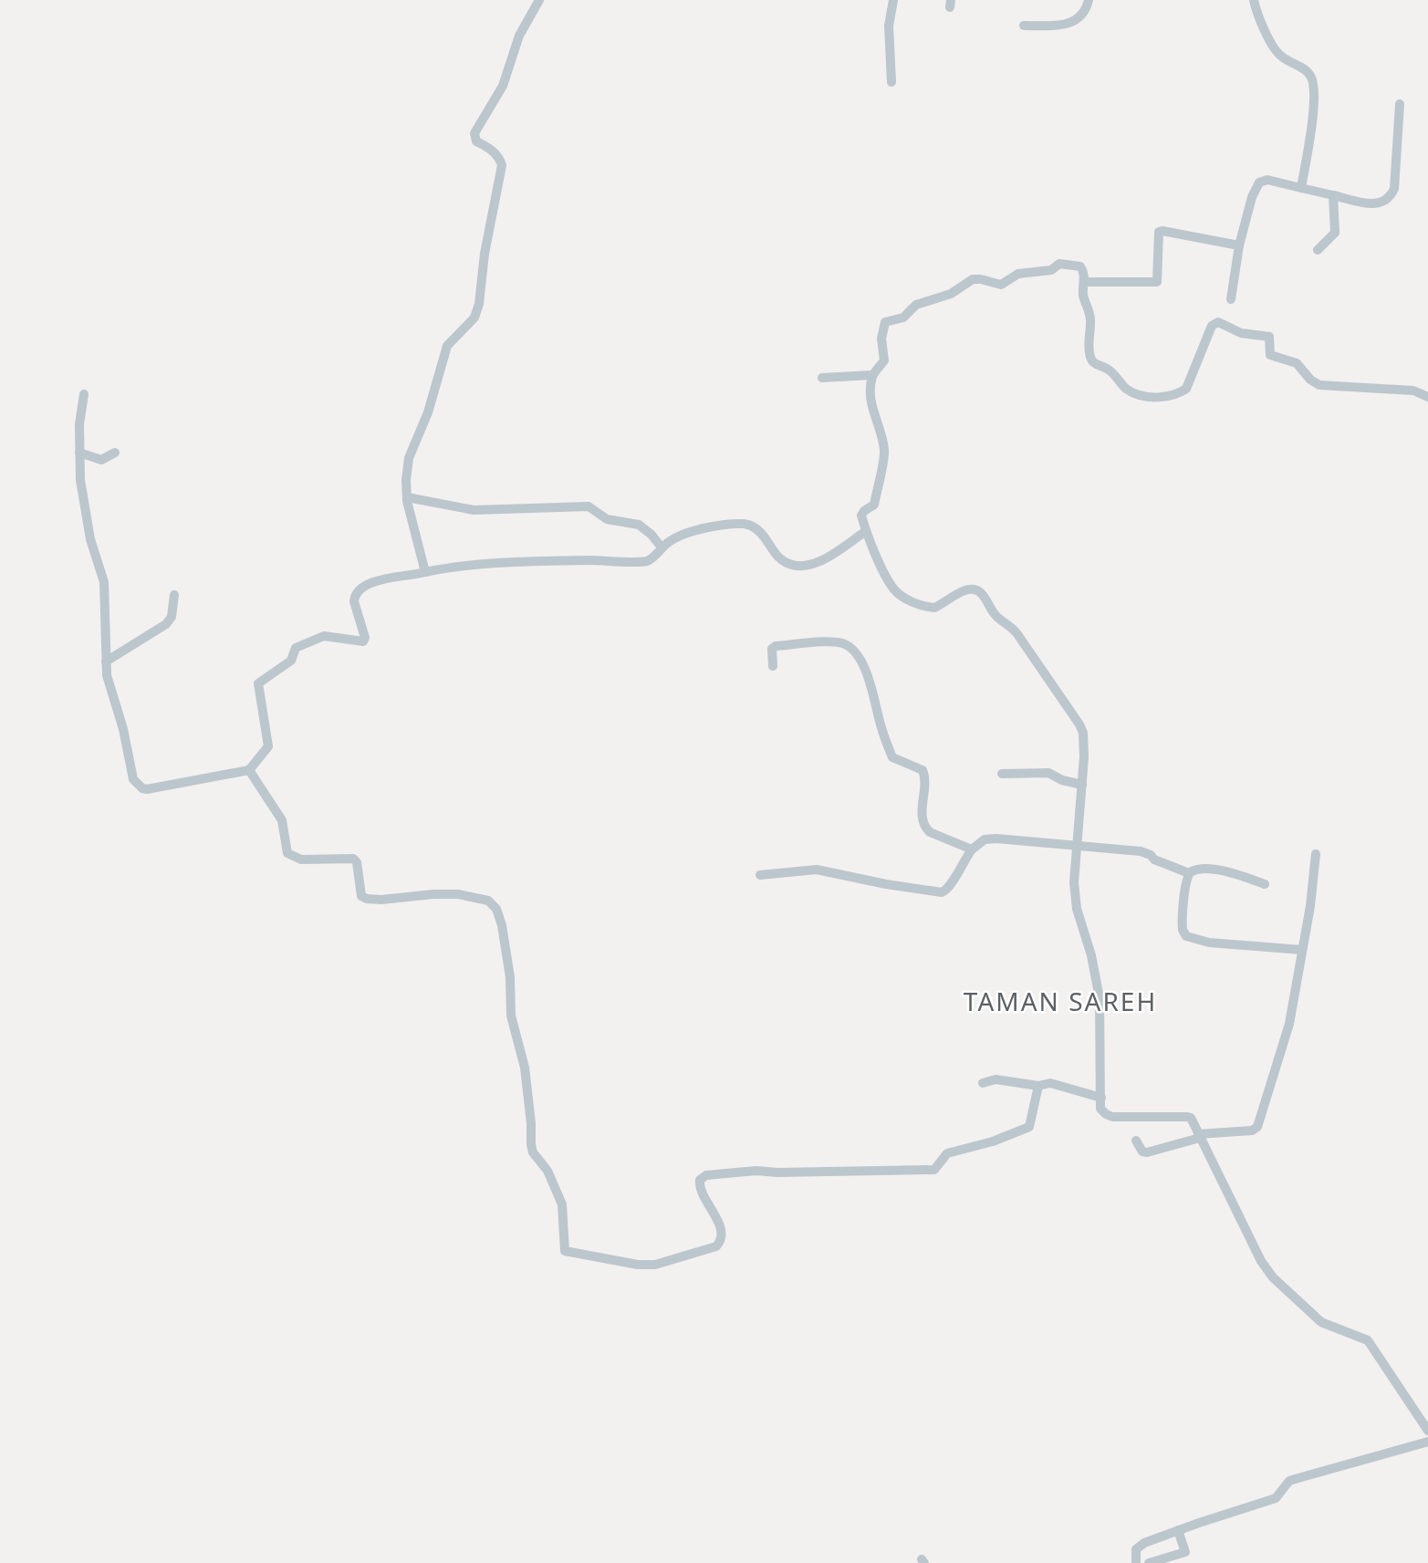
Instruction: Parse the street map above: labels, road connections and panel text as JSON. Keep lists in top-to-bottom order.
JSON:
{
  "districts": ["TAMAN SAREH"]
}
